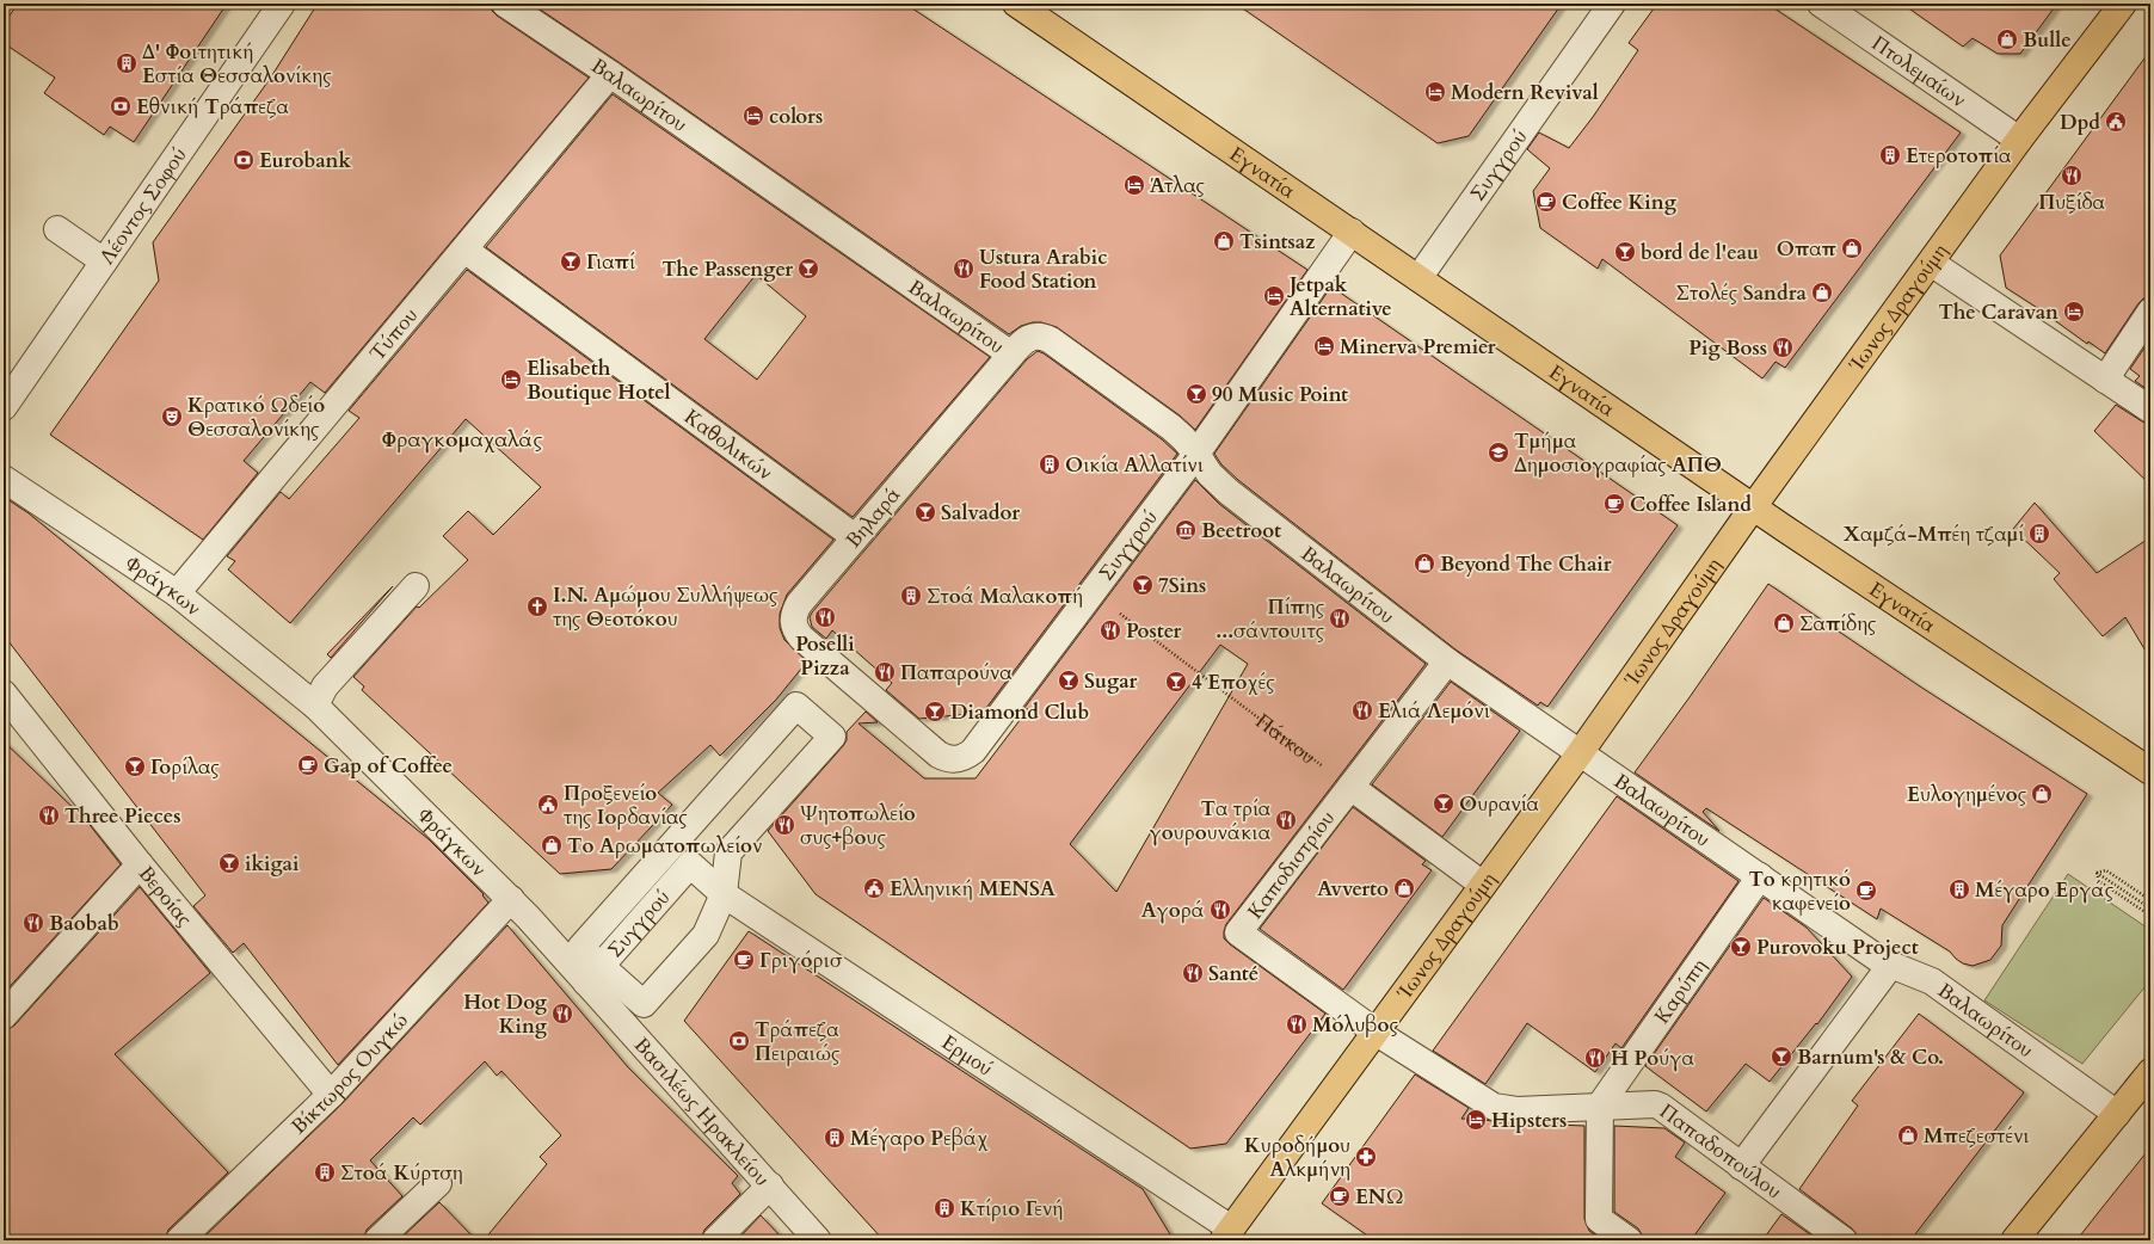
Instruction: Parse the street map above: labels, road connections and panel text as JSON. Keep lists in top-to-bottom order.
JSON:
{
  "streets": {
    "main road": ["Εγνατία", "Ίωνος Δραγούμη"],
    "street": [
      "Πτολεμαίων",
      "Βαλαωρίτου",
      "Συγγρού",
      "Λέοντος Σοφού",
      "Τύπου",
      "Καθολικών",
      "Βηλαρά",
      "Φράγκων",
      "Καποδιστρίου",
      "Βεροίας",
      "Καρύπη",
      "Ερμού",
      "Βίκτωρος Ουγκώ",
      "Βασιλέως Ηρακλείου",
      "Παπαδοπούλου"
    ],
    "path": ["Πάικου"]
  },
  "crossings": [
    ["Πτολεμαίων", "Ίωνος Δραγούμη"],
    ["Βαλαωρίτου", "Συγγρού"],
    ["Βαλαωρίτου", "Ίωνος Δραγούμη"],
    ["Βαλαωρίτου", "Τύπου"],
    ["Βαλαωρίτου", "Βηλαρά"],
    ["Βαλαωρίτου", "Καποδιστρίου"],
    ["Βαλαωρίτου", "Καρύπη"],
    ["Συγγρού", "Εγνατία"],
    ["Συγγρού", "Βηλαρά"],
    ["Συγγρού", "Φράγκων"],
    ["Συγγρού", "Πάικου"],
    ["Συγγρού", "Ερμού"],
    ["Συγγρού", "Βασιλέως Ηρακλείου"],
    ["Εγνατία", "Ίωνος Δραγούμη"],
    ["Ίωνος Δραγούμη", "Καποδιστρίου"],
    ["Ίωνος Δραγούμη", "Ερμού"],
    ["Ίωνος Δραγούμη", "Παπαδοπούλου"],
    ["Τύπου", "Καθολικών"],
    ["Τύπου", "Φράγκων"],
    ["Καθολικών", "Βηλαρά"],
    ["Φράγκων", "Βίκτωρος Ουγκώ"],
    ["Φράγκων", "Βασιλέως Ηρακλείου"],
    ["Πάικου", "Καποδιστρίου"],
    ["Καποδιστρίου", "Παπαδοπούλου"],
    ["Βεροίας", "Βίκτωρος Ουγκώ"],
    ["Καρύπη", "Παπαδοπούλου"]
  ],
  "districts": ["Φραγκομαχαλάς"],
  "places": {
    "shop": [
      "Bulle",
      "Tsintsaz",
      "Οπαπ",
      "Στολές Sandra",
      "Beyond The Chair",
      "Σαπίδης",
      "Ευλογημένος",
      "Το Αρωματοπωλείον",
      "Avverto",
      "Μπεζεστένι"
    ],
    "building": [
      "Δ' Φοιτητική Εστία Θεσσαλονίκης",
      "Ετεροτοπία",
      "Οικία Αλλατίνι",
      "Χαμζά-Μπέη τζαμί",
      "Στοά Μαλακοπή",
      "Μέγαρο Εργάς",
      "Μέγαρο Ρεβάχ",
      "Στοά Κύρτση",
      "Κτίριο Γενή"
    ],
    "hotel": [
      "Modern Revival",
      "colors",
      "Άτλας",
      "Jetpak Alternative",
      "The Caravan",
      "Minerva Premier",
      "Elisabeth Boutique Hotel",
      "Hipsters"
    ],
    "bank": ["Εθνική Τράπεζα", "Eurobank", "Τράπεζα Πειραιώς"],
    "public building": ["Dpd", "Προξενείο της Ιορδανίας", "Ελληνική MENSA"],
    "restaurant": [
      "Πυξίδα",
      "Ustura Arabic Food Station",
      "Pig Boss",
      "Poselli Pizza",
      "Πίπης ...σάντουιτς",
      "Poster",
      "Παπαρούνα",
      "Ελιά Λεμόνι",
      "Three Pieces",
      "Τα τρία γουρουνάκια",
      "Ψητοπωλείο συς+βους",
      "Αγορά",
      "Baobab",
      "Santé",
      "Hot Dog King",
      "Μόλυβος",
      "Η Ρούγα"
    ],
    "cafe": [
      "Coffee King",
      "Coffee Island",
      "Gap of Coffee",
      "Το κρητικό καφενείο",
      "Γριγόρισ",
      "ΕΝΩ"
    ],
    "bar": [
      "bord de l'eau",
      "Γιαπί",
      "The Passenger",
      "90 Music Point",
      "Salvador",
      "7Sins",
      "Sugar",
      "4 Εποχές",
      "Diamond Club",
      "Γορίλας",
      "Ουρανία",
      "ikigai",
      "Purovoku Project",
      "Barnum's & Co."
    ],
    "theatre": ["Κρατικό Ωδείο Θεσσαλονίκης"],
    "school or university": ["Τμήμα Δημοσιογραφίας ΑΠΘ"],
    "museum": ["Beetroot"],
    "church": ["I.N. Αμώμου Συλλήψεως της Θεοτόκου"],
    "pharmacy": ["Κυροδήμου Αλκμήνη"]
  }
}
